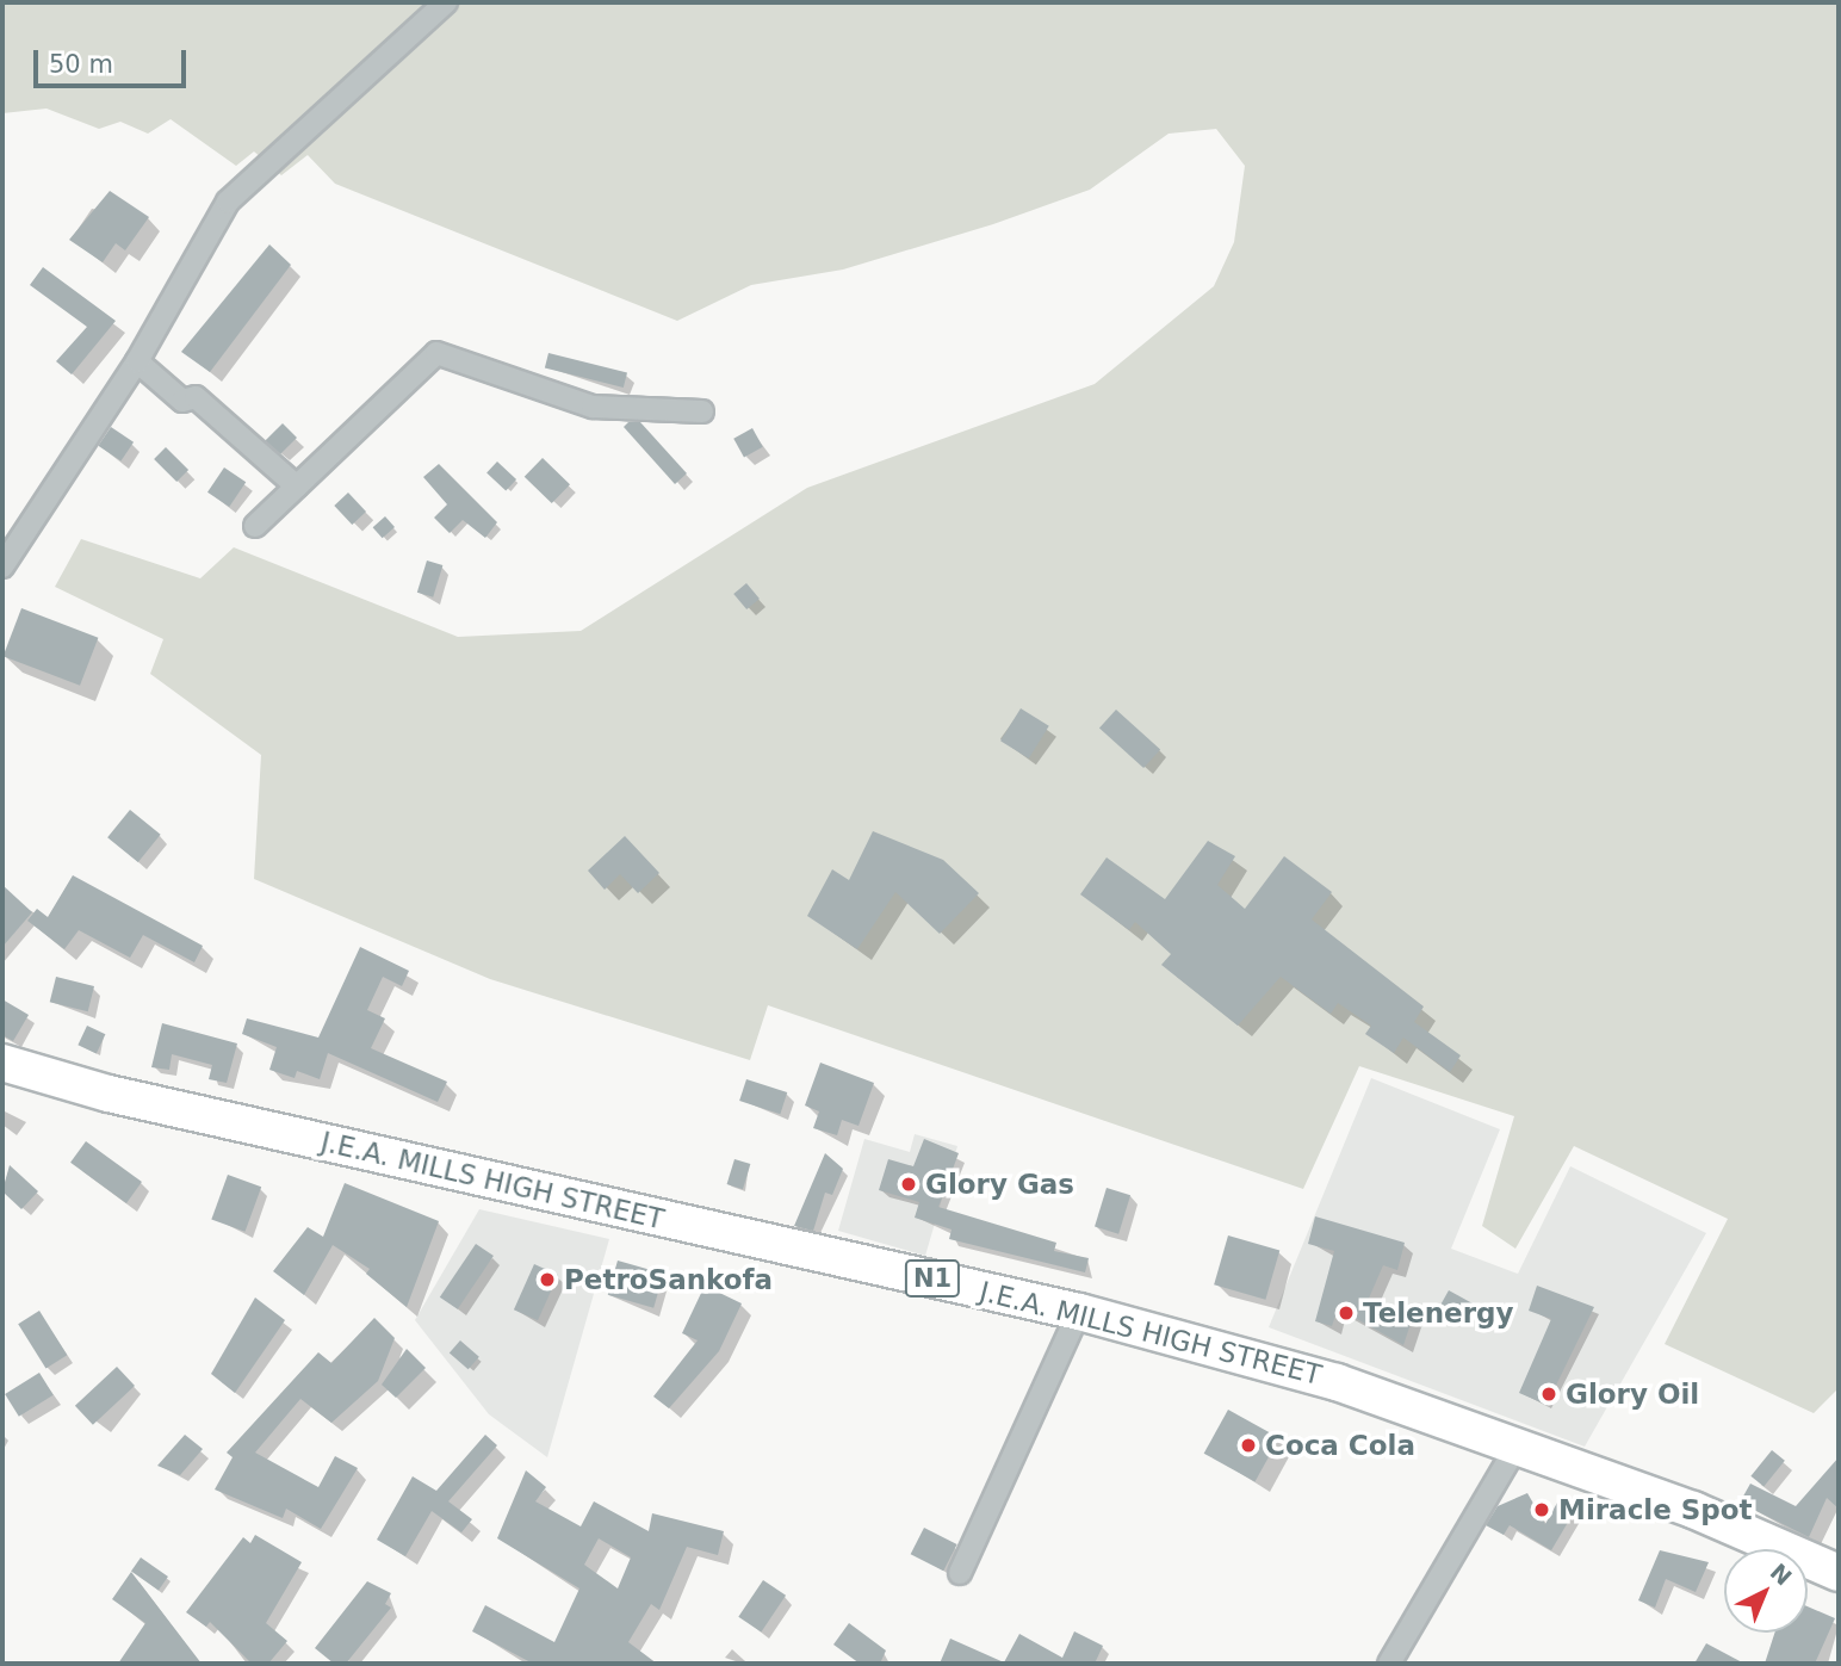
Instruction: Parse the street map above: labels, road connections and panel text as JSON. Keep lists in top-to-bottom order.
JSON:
{
  "streets": {
    "highway": ["J.E.A. MILLS HIGH STREET", "N1"]
  },
  "places": [
    "Glory Gas",
    "PetroSankofa",
    "Telenergy",
    "Glory Oil",
    "Coca Cola",
    "Miracle Spot"
  ],
  "scale_bar": "50 m",
  "north": "top right"
}
